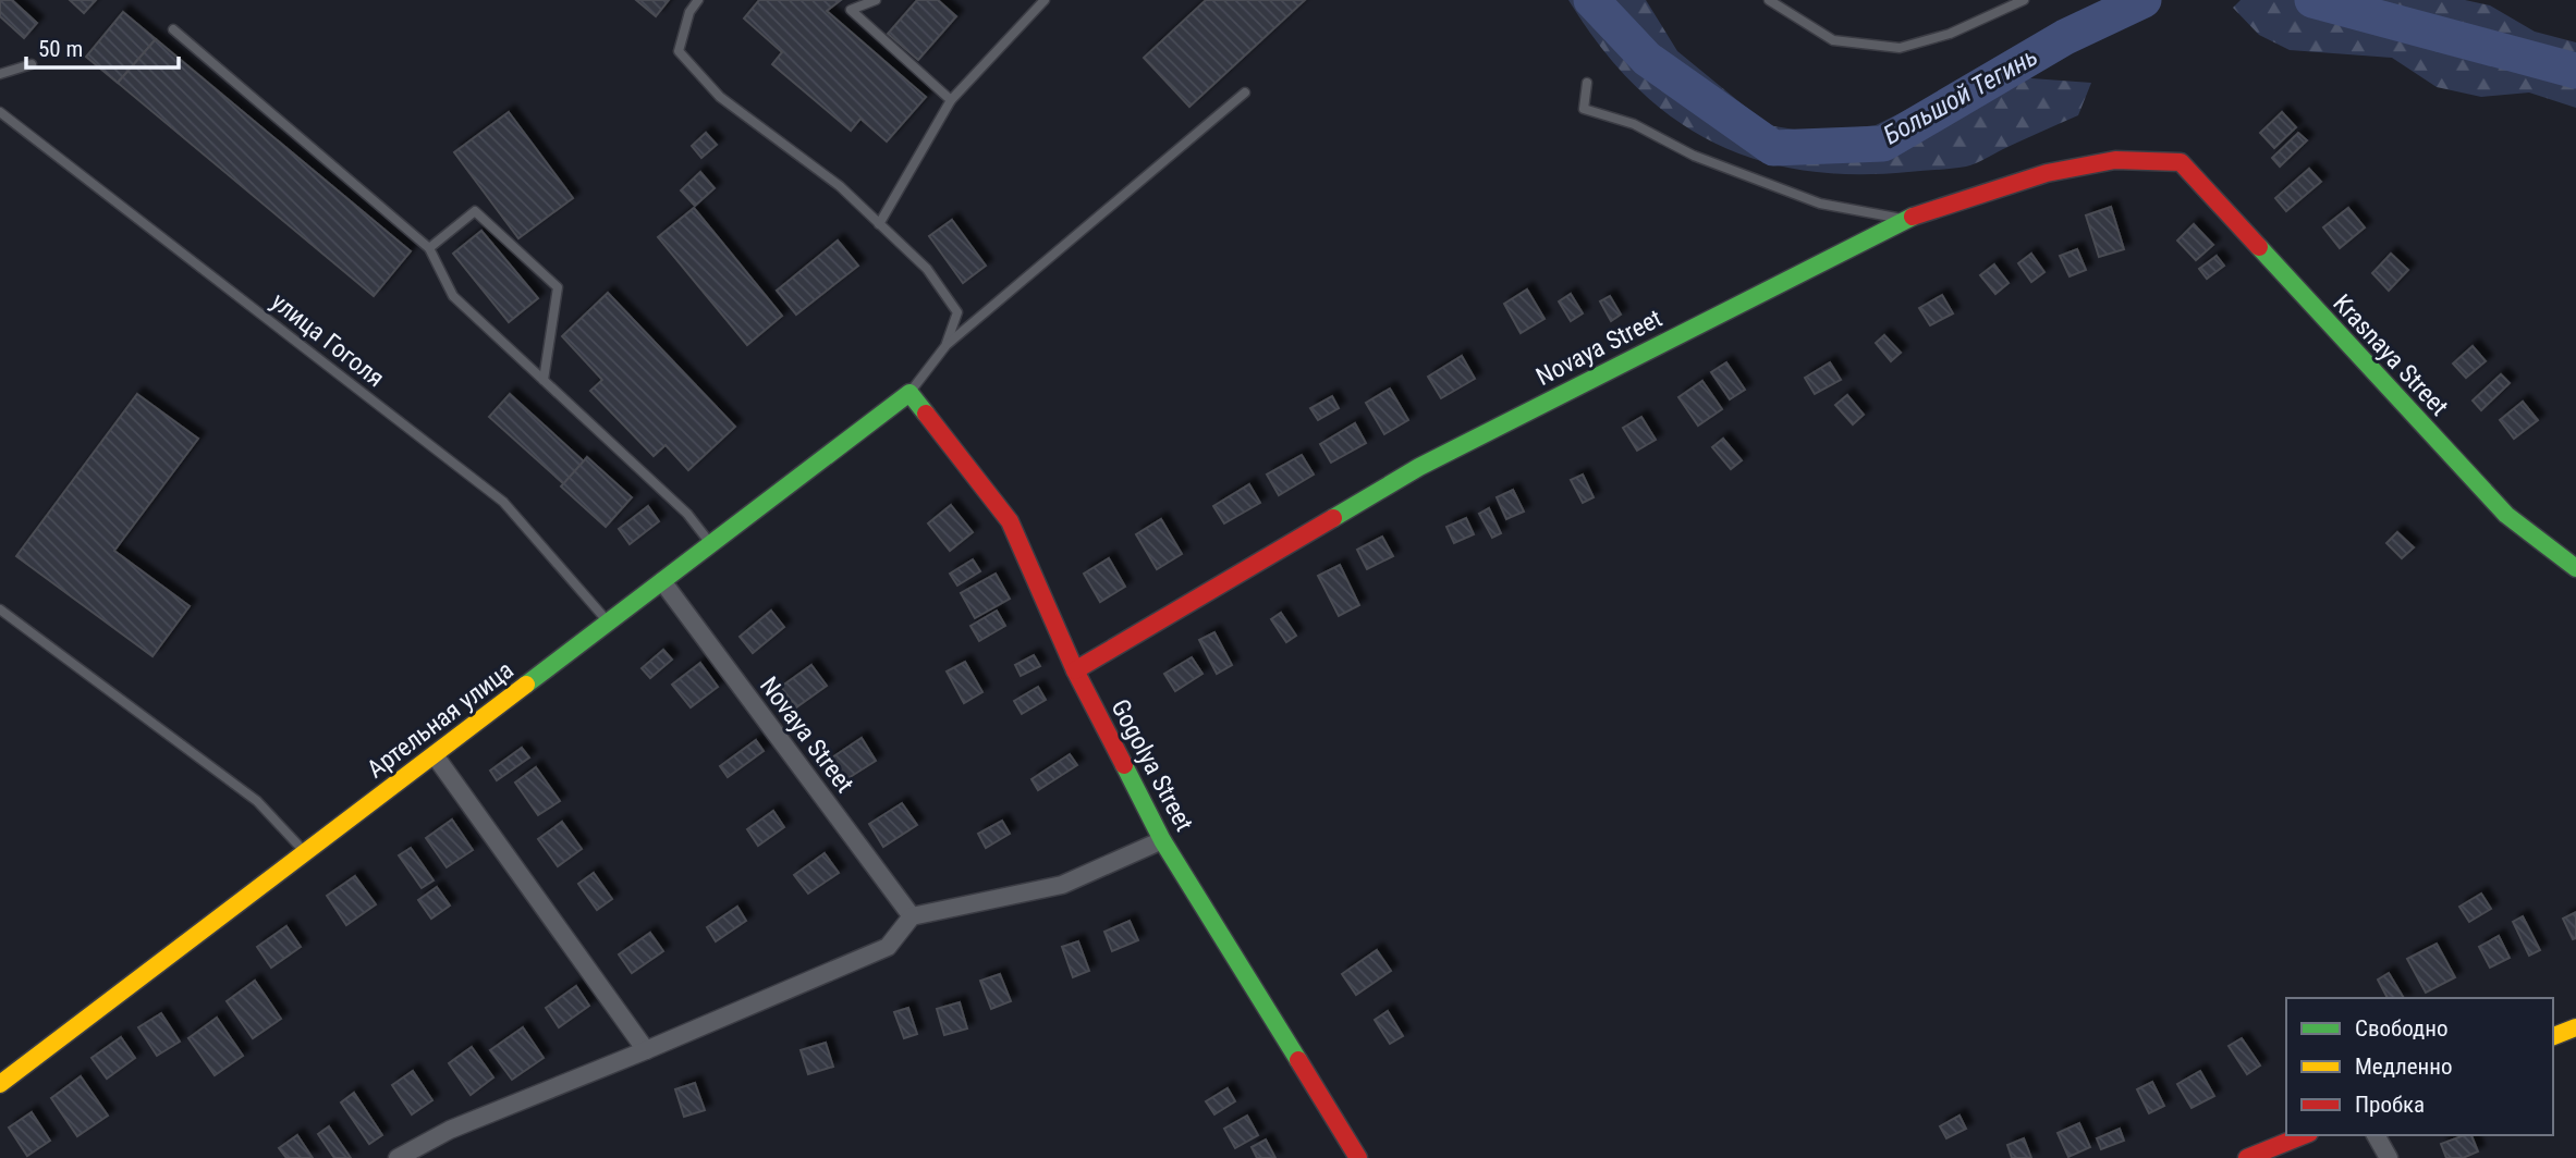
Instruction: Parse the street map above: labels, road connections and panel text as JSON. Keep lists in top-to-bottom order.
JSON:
{
  "streets": {
    "street": [
      "Novaya Street",
      "Krasnaya Street",
      "Артельная улица",
      "Gogolya Street"
    ],
    "lane": ["улица Гоголя"]
  },
  "crossings": [
    ["улица Гоголя", "Артельная улица"],
    ["Novaya Street", "Krasnaya Street"],
    ["Novaya Street", "Артельная улица"],
    ["Novaya Street", "Gogolya Street"],
    ["Артельная улица", "Gogolya Street"]
  ],
  "water": ["Большой Тегинь"],
  "legend": ["Свободно", "Медленно", "Пробка"],
  "scale_bar": "50 m"
}
